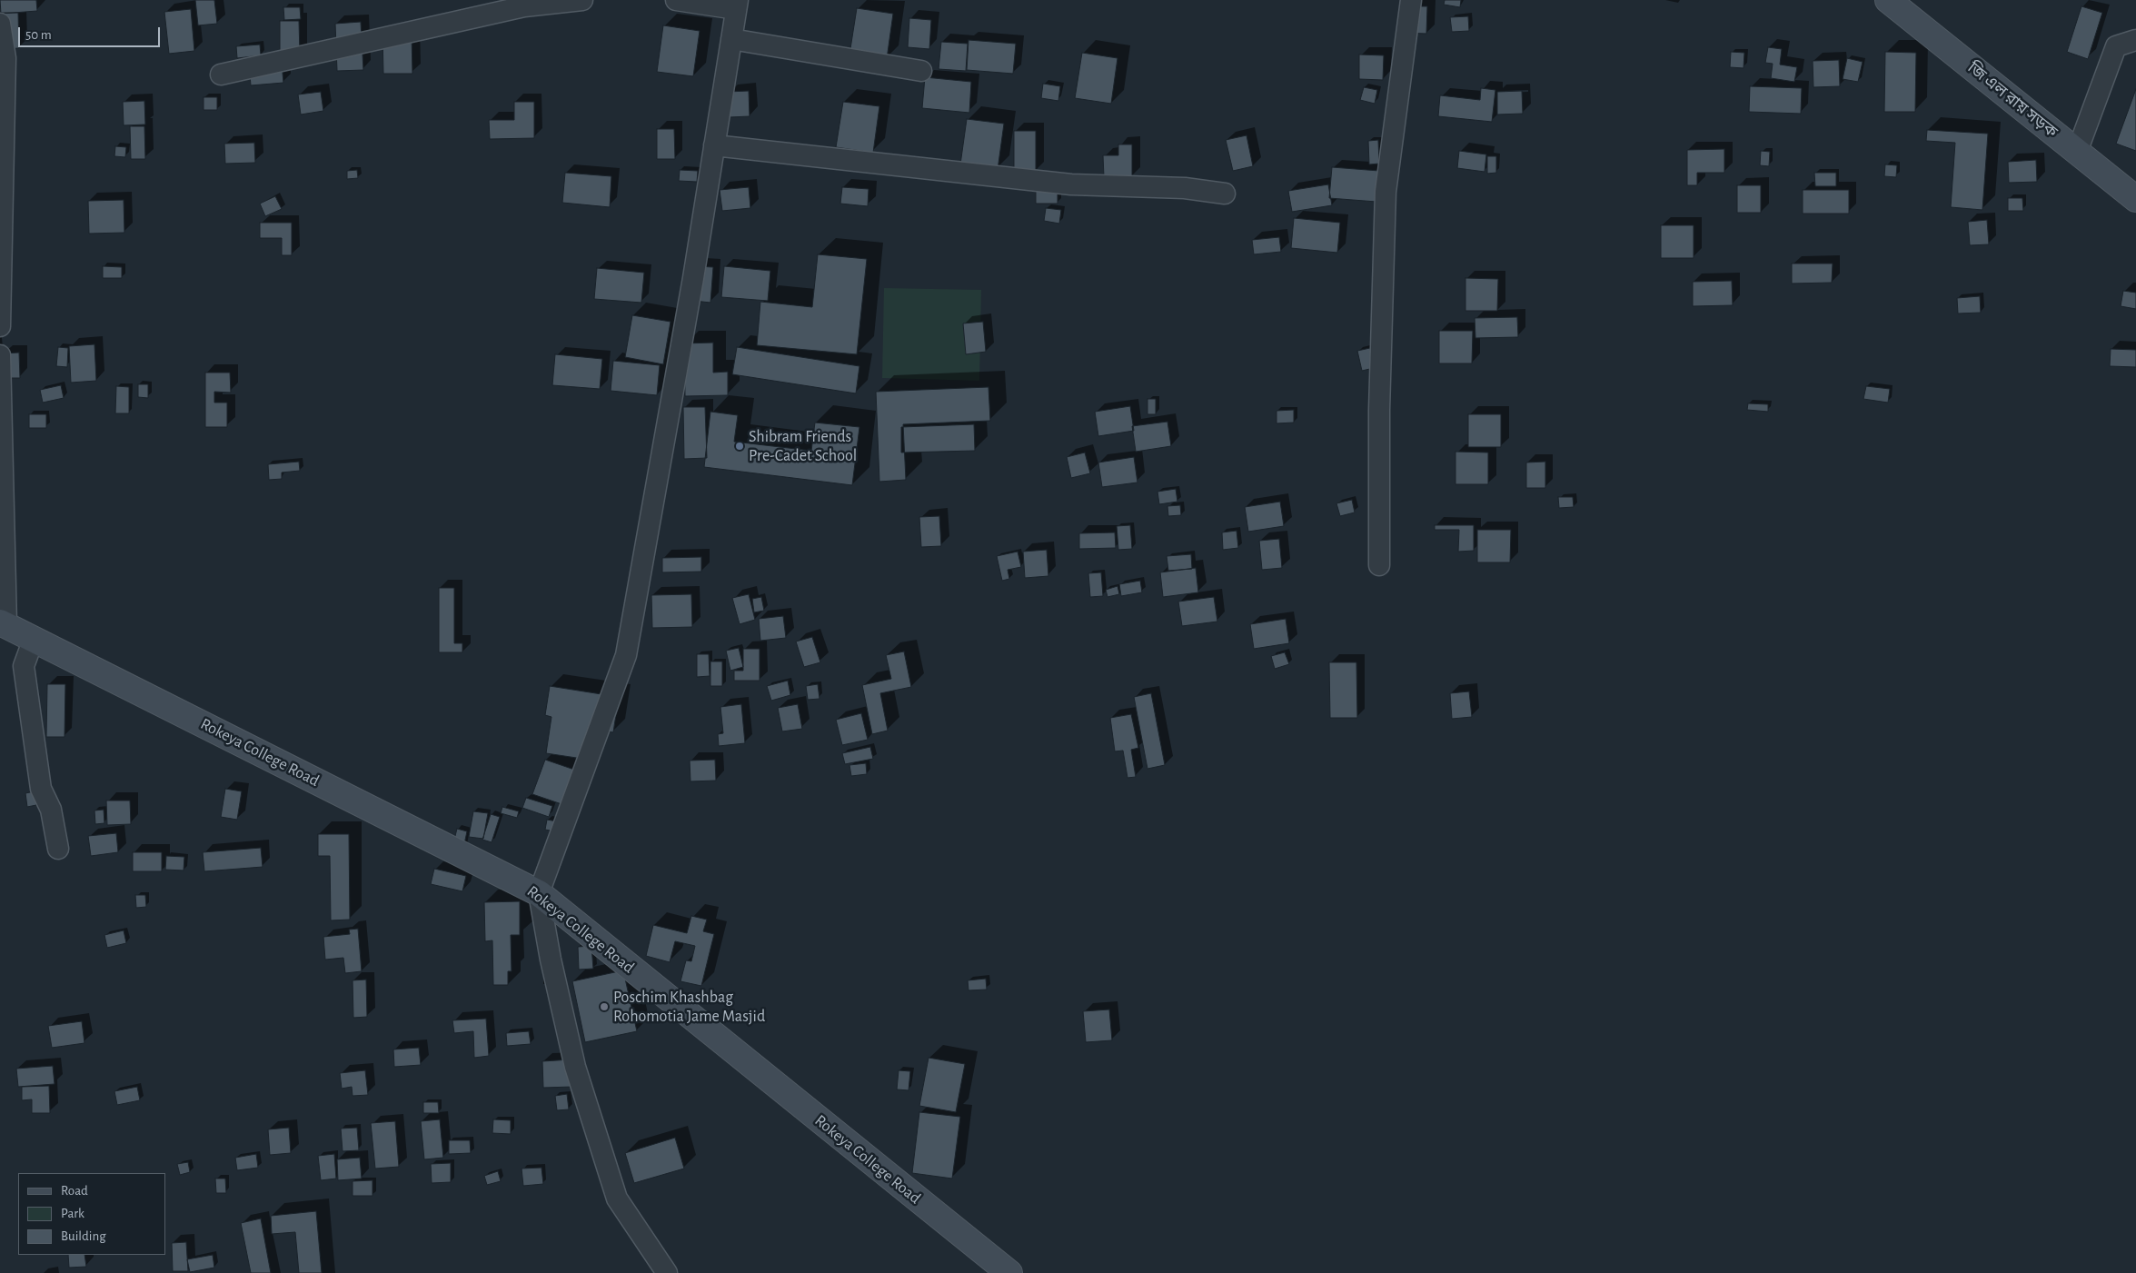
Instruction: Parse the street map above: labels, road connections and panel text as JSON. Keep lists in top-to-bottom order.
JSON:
{
  "streets": {
    "street": ["জি এল রায় সড়ক", "Rokeya College Road"]
  },
  "places": ["Shibram Friends Pre-Cadet School", "Poschim Khashbag Rohomotia Jame Masjid"],
  "legend": ["Road", "Park", "Building"],
  "scale_bar": "50 m"
}
